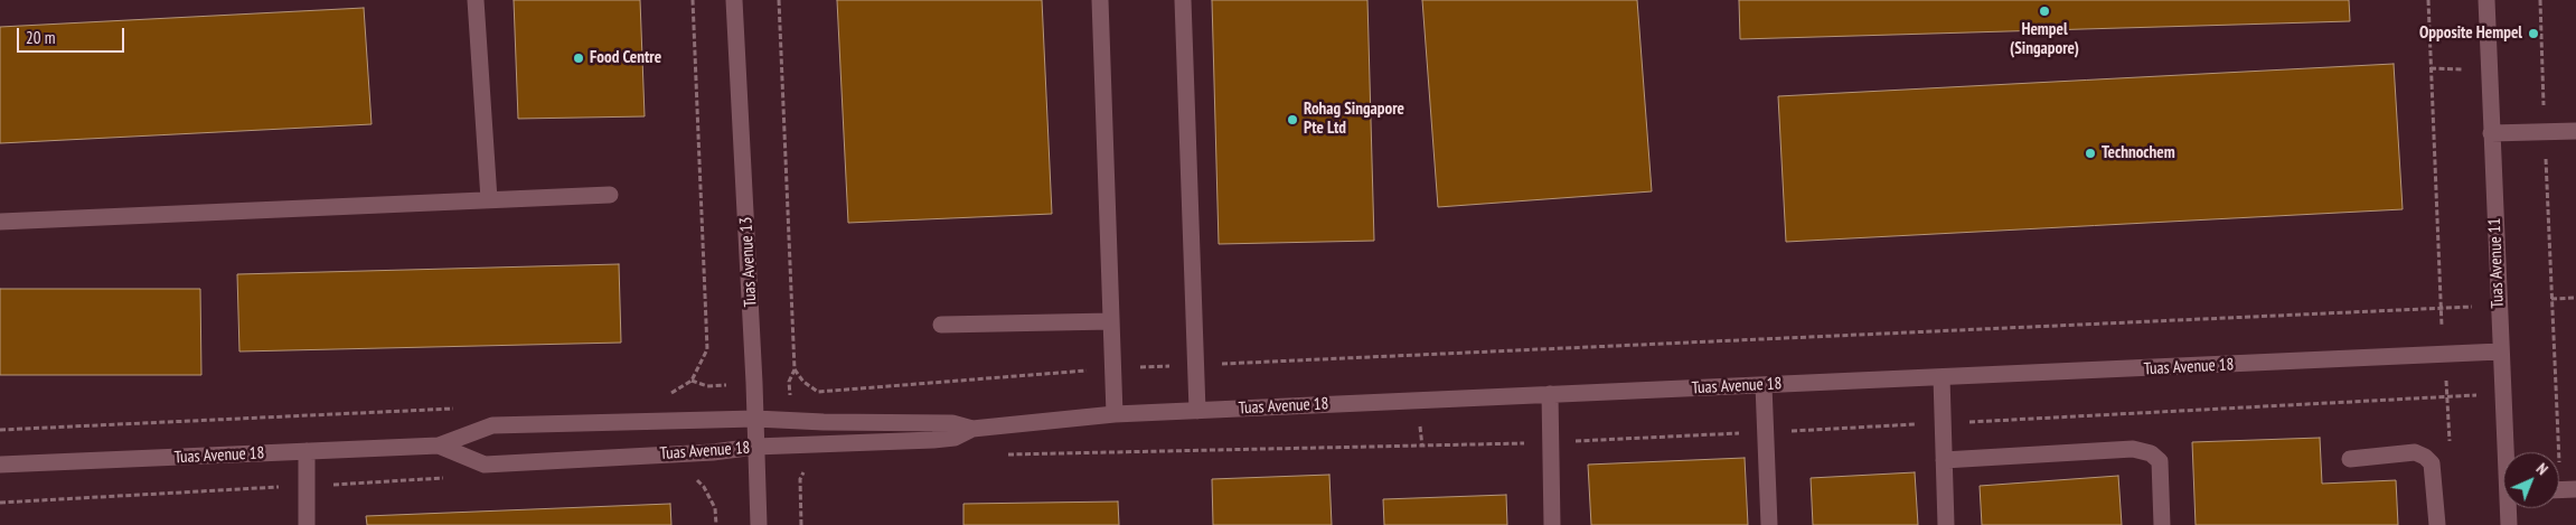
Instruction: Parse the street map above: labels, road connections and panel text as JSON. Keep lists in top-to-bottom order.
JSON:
{
  "streets": {
    "street": ["Tuas Avenue 13", "Tuas Avenue 11", "Tuas Avenue 18"]
  },
  "crossings": [
    ["Tuas Avenue 13", "Tuas Avenue 18"],
    ["Tuas Avenue 11", "Tuas Avenue 18"]
  ],
  "places": [
    "Hempel (Singapore)",
    "Opposite Hempel",
    "Food Centre",
    "Rohag Singapore Pte Ltd",
    "Technochem"
  ],
  "scale_bar": "20 m",
  "north": "top right"
}
